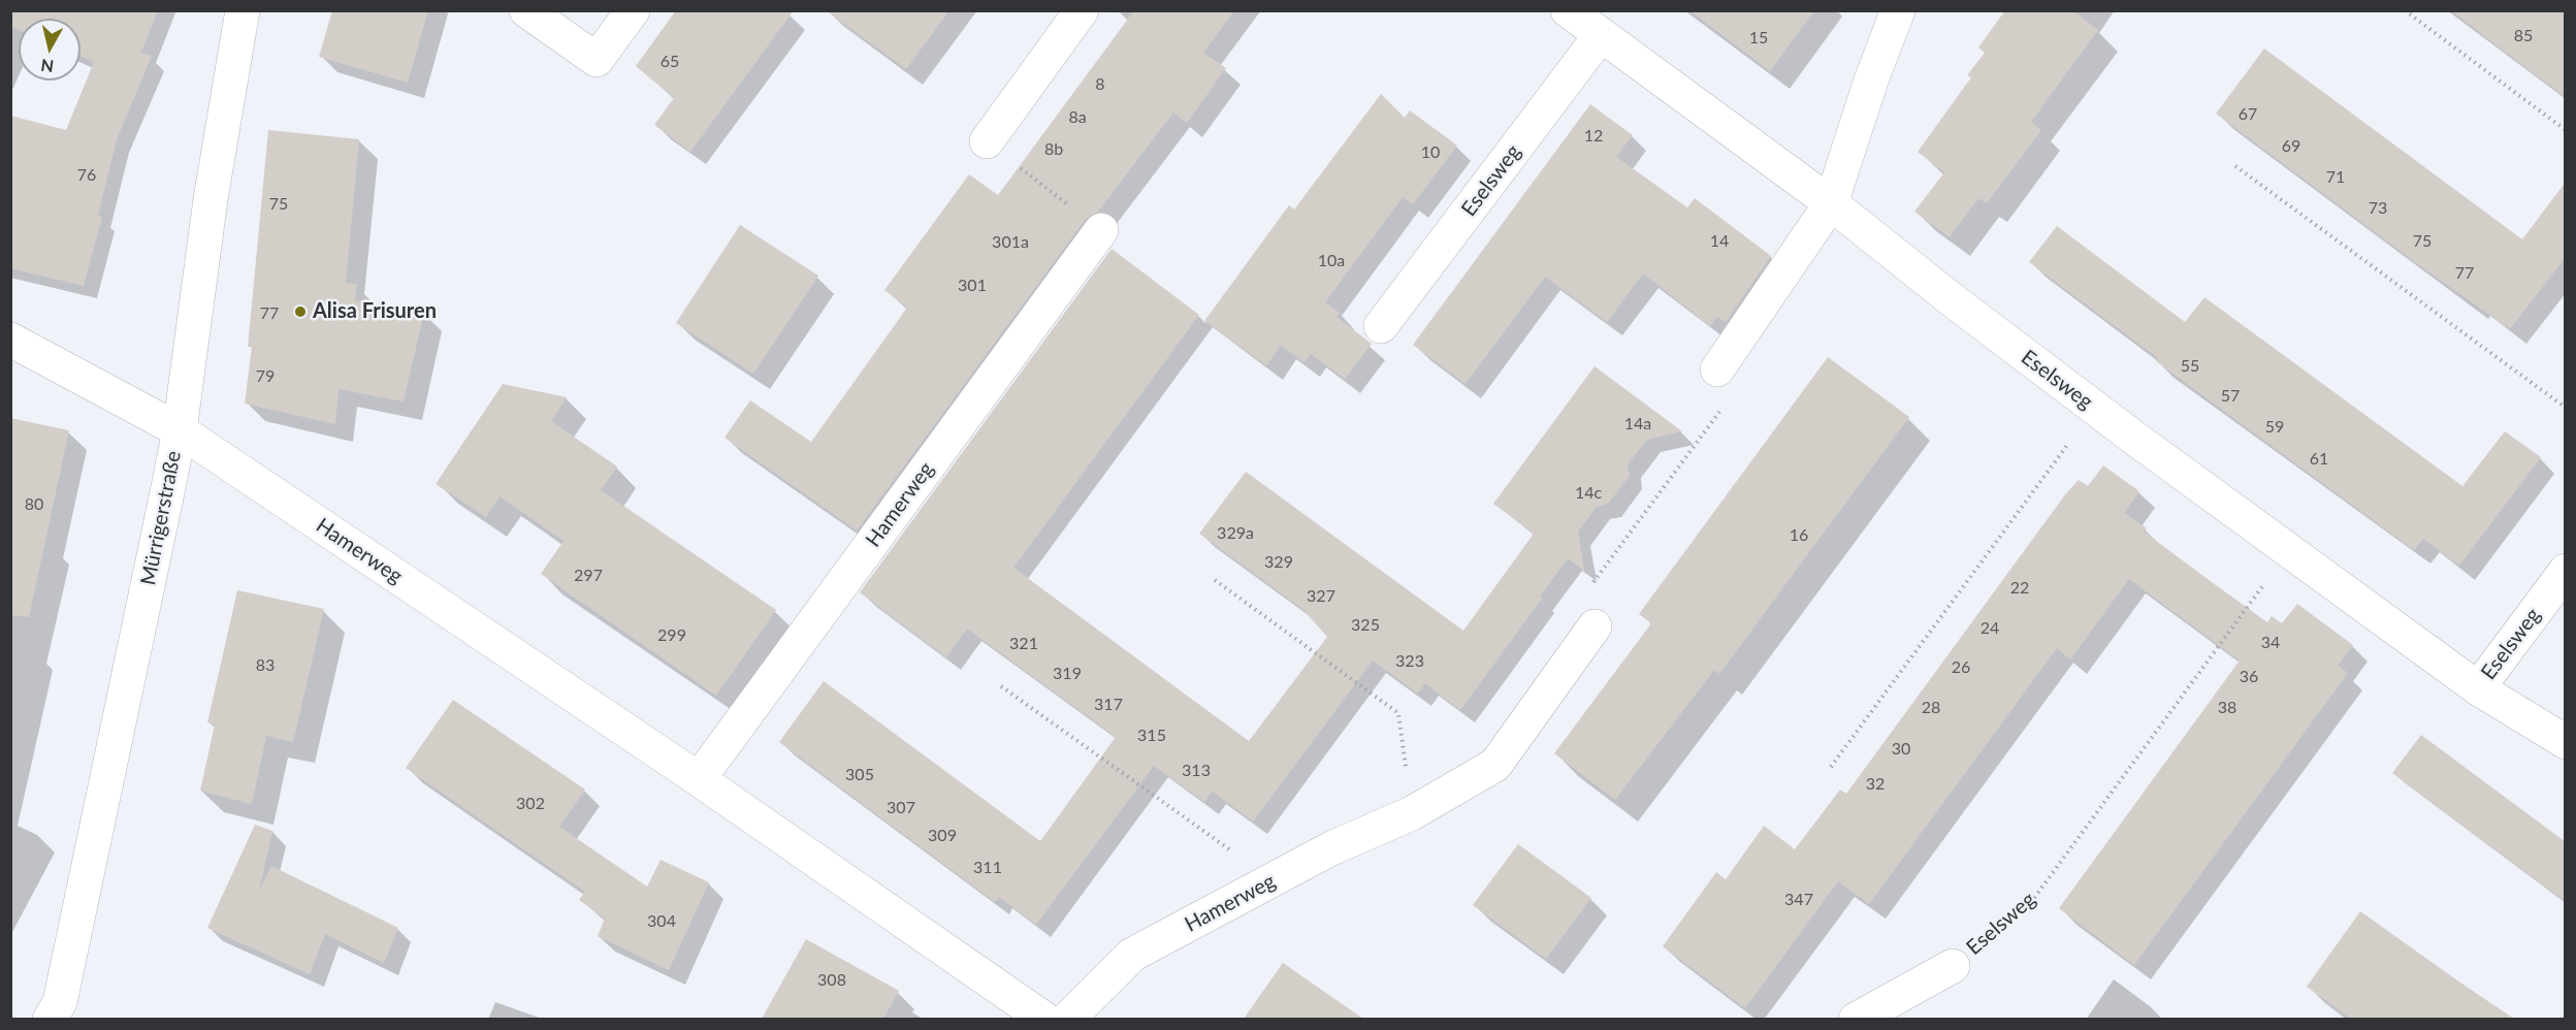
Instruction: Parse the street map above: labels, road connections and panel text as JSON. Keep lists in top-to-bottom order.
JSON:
{
  "streets": {
    "street": ["Eselsweg", "Hamerweg", "Mürrigerstraße"]
  },
  "crossings": [
    ["Hamerweg", "Mürrigerstraße"]
  ],
  "places": ["Alisa Frisuren"],
  "house_numbers": [
    "85",
    "15",
    "65",
    "8",
    "67",
    "8a",
    "12",
    "69",
    "8b",
    "10",
    "76",
    "71",
    "75",
    "73",
    "14",
    "75",
    "301a",
    "10a",
    "77",
    "301",
    "77",
    "55",
    "79",
    "57",
    "14a",
    "59",
    "61",
    "14c",
    "80",
    "329a",
    "16",
    "329",
    "297",
    "22",
    "327",
    "325",
    "24",
    "299",
    "34",
    "321",
    "323",
    "83",
    "26",
    "319",
    "36",
    "317",
    "28",
    "38",
    "315",
    "30",
    "313",
    "305",
    "32",
    "302",
    "307",
    "309",
    "311",
    "347",
    "304",
    "308"
  ],
  "north": "bottom"
}
